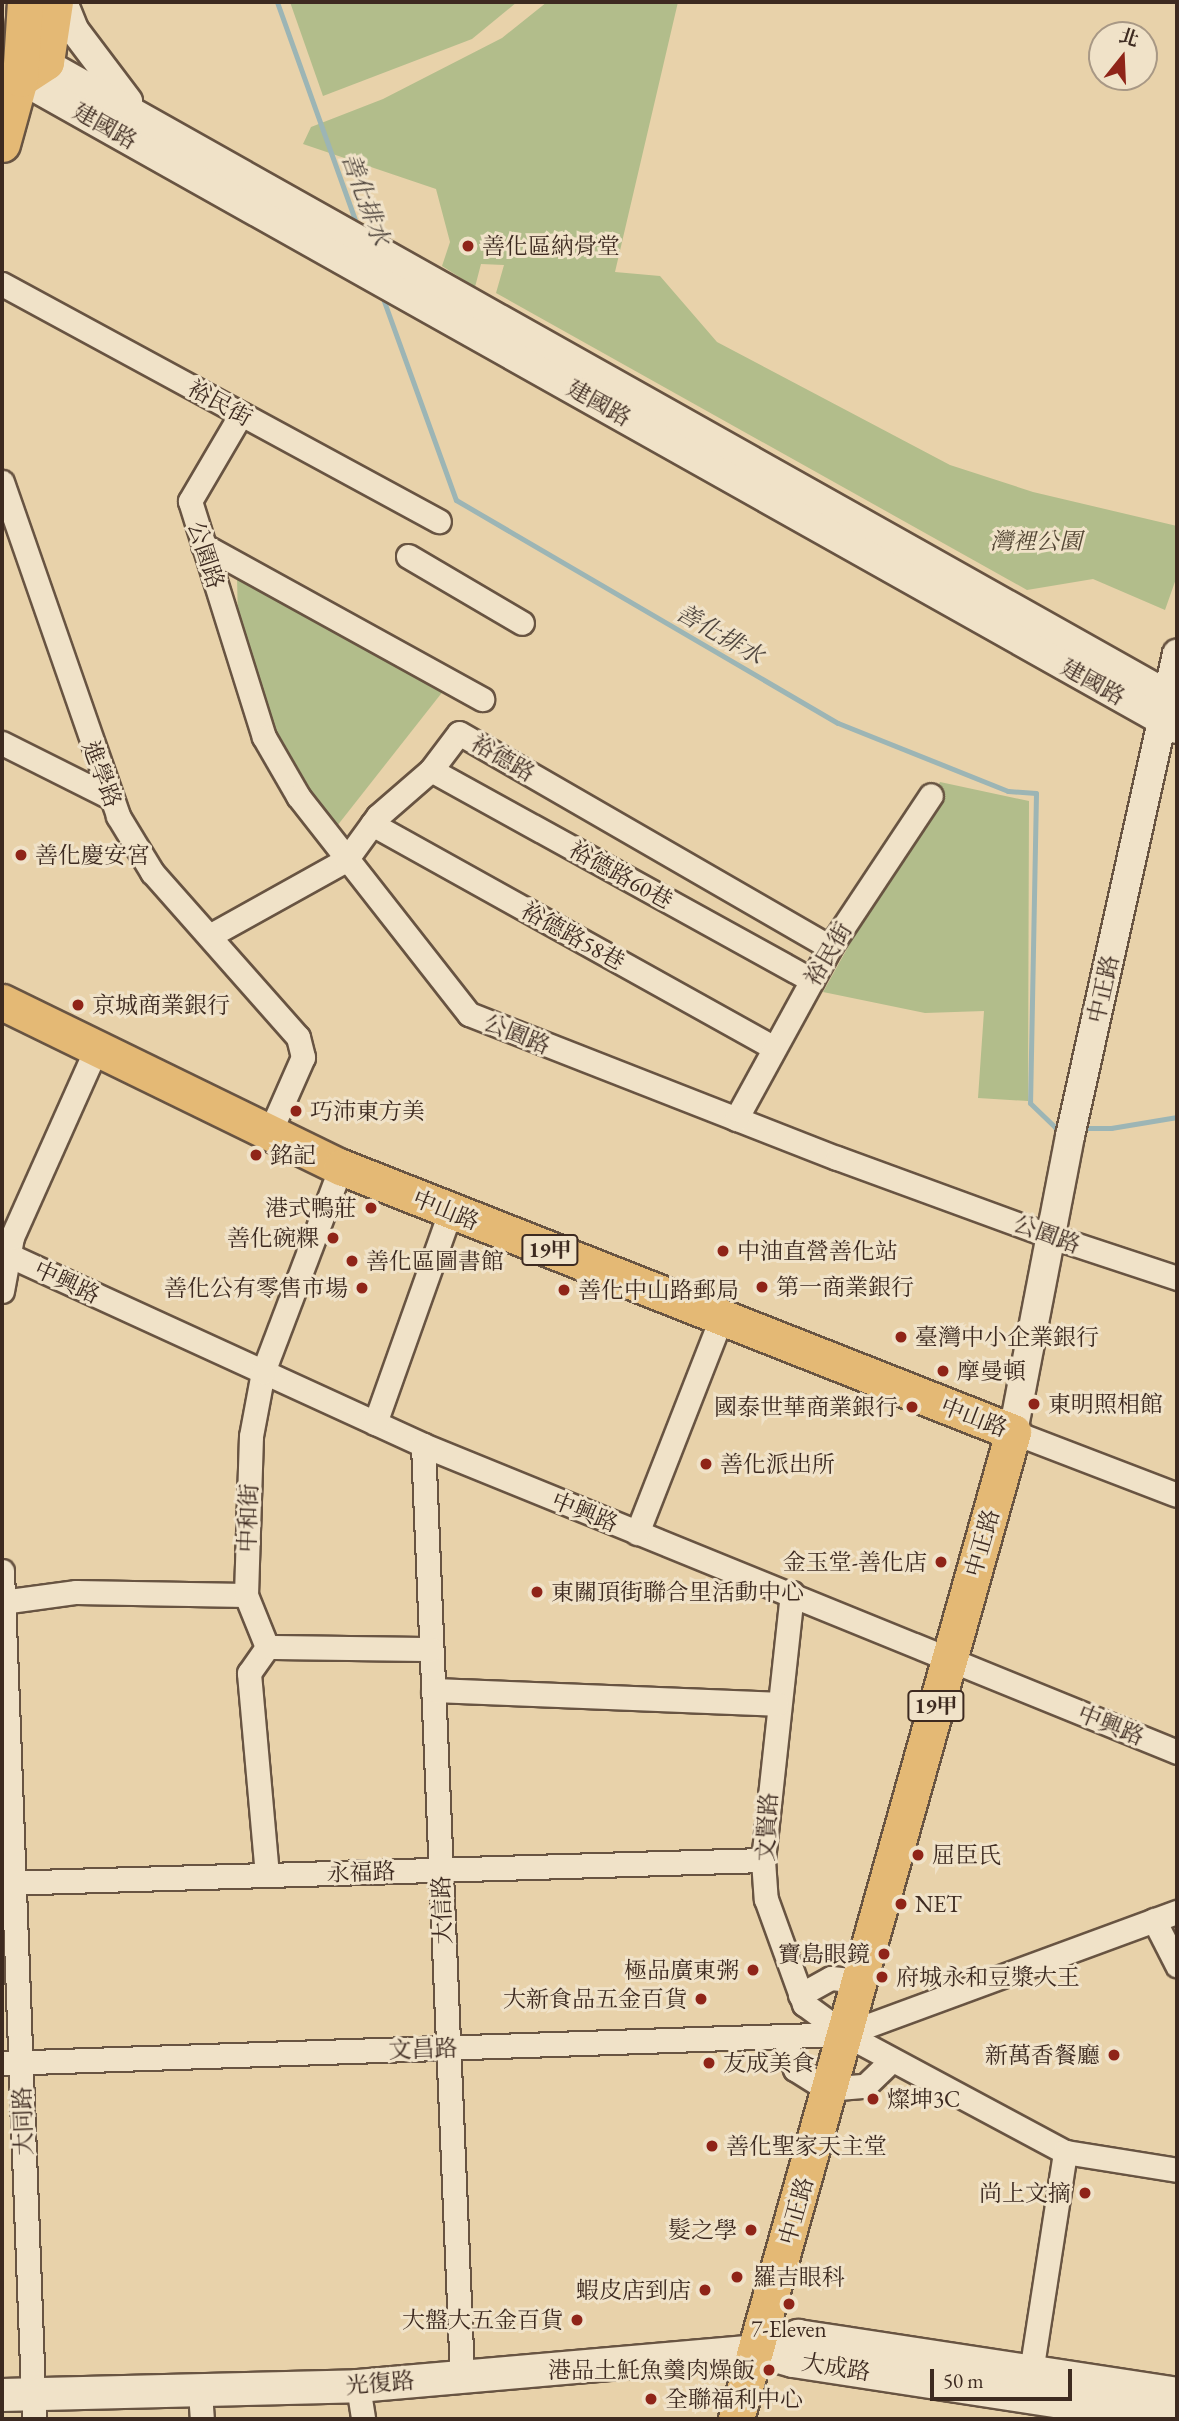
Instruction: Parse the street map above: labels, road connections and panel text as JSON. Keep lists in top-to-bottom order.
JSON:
{
  "streets": {
    "main road": [
      "中正路",
      "中山路",
      "19甲",
      "大成路",
      "光復路"
    ],
    "street": [
      "建國路",
      "裕民街",
      "公園路",
      "裕德路",
      "進學路",
      "裕德路60巷",
      "裕德路58巷",
      "中興路",
      "中和街",
      "文賢路",
      "永福路",
      "大信路",
      "文昌路",
      "大同路"
    ]
  },
  "crossings": [
    ["建國路", "中正路"],
    ["裕民街", "公園路"],
    ["裕民街", "裕德路"],
    ["裕民街", "裕德路60巷"],
    ["裕民街", "裕德路58巷"],
    ["公園路", "裕德路"],
    ["公園路", "中正路"],
    ["裕德路", "進學路"],
    ["裕德路", "裕德路60巷"],
    ["裕德路", "裕德路58巷"],
    ["進學路", "中山路"],
    ["中正路", "中山路"],
    ["中正路", "中興路"],
    ["中正路", "文賢路"],
    ["中正路", "文昌路"],
    ["中正路", "大成路"],
    ["中正路", "光復路"],
    ["中山路", "中和街"],
    ["中興路", "中和街"],
    ["中興路", "文賢路"],
    ["中興路", "大信路"],
    ["文賢路", "永福路"],
    ["文賢路", "文昌路"],
    ["永福路", "大信路"],
    ["永福路", "大同路"],
    ["大信路", "文昌路"],
    ["大信路", "光復路"],
    ["文昌路", "大同路"],
    ["大同路", "光復路"],
    ["大成路", "光復路"]
  ],
  "water": ["善化排水"],
  "parks": ["灣裡公園"],
  "places": [
    "善化區納骨堂",
    "善化慶安宮",
    "京城商業銀行",
    "巧沛東方美",
    "銘記",
    "港式鴨莊",
    "善化碗粿",
    "中油直營善化站",
    "善化區圖書館",
    "第一商業銀行",
    "善化公有零售市場",
    "善化中山路郵局",
    "臺灣中小企業銀行",
    "摩曼頓",
    "東明照相館",
    "國泰世華商業銀行",
    "善化派出所",
    "金玉堂-善化店",
    "東關頂街聯合里活動中心",
    "屈臣氏",
    "NET",
    "寶島眼鏡",
    "極品廣東粥",
    "府城永和豆漿大王",
    "大新食品五金百貨",
    "新萬香餐廳",
    "友成美食",
    "燦坤3C",
    "善化聖家天主堂",
    "尚上文摘",
    "髮之學",
    "羅吉眼科",
    "蝦皮店到店",
    "7-Eleven",
    "大盤大五金百貨",
    "港品土魠魚羹肉燥飯",
    "全聯福利中心"
  ],
  "scale_bar": "50 m",
  "north": "top"
}
